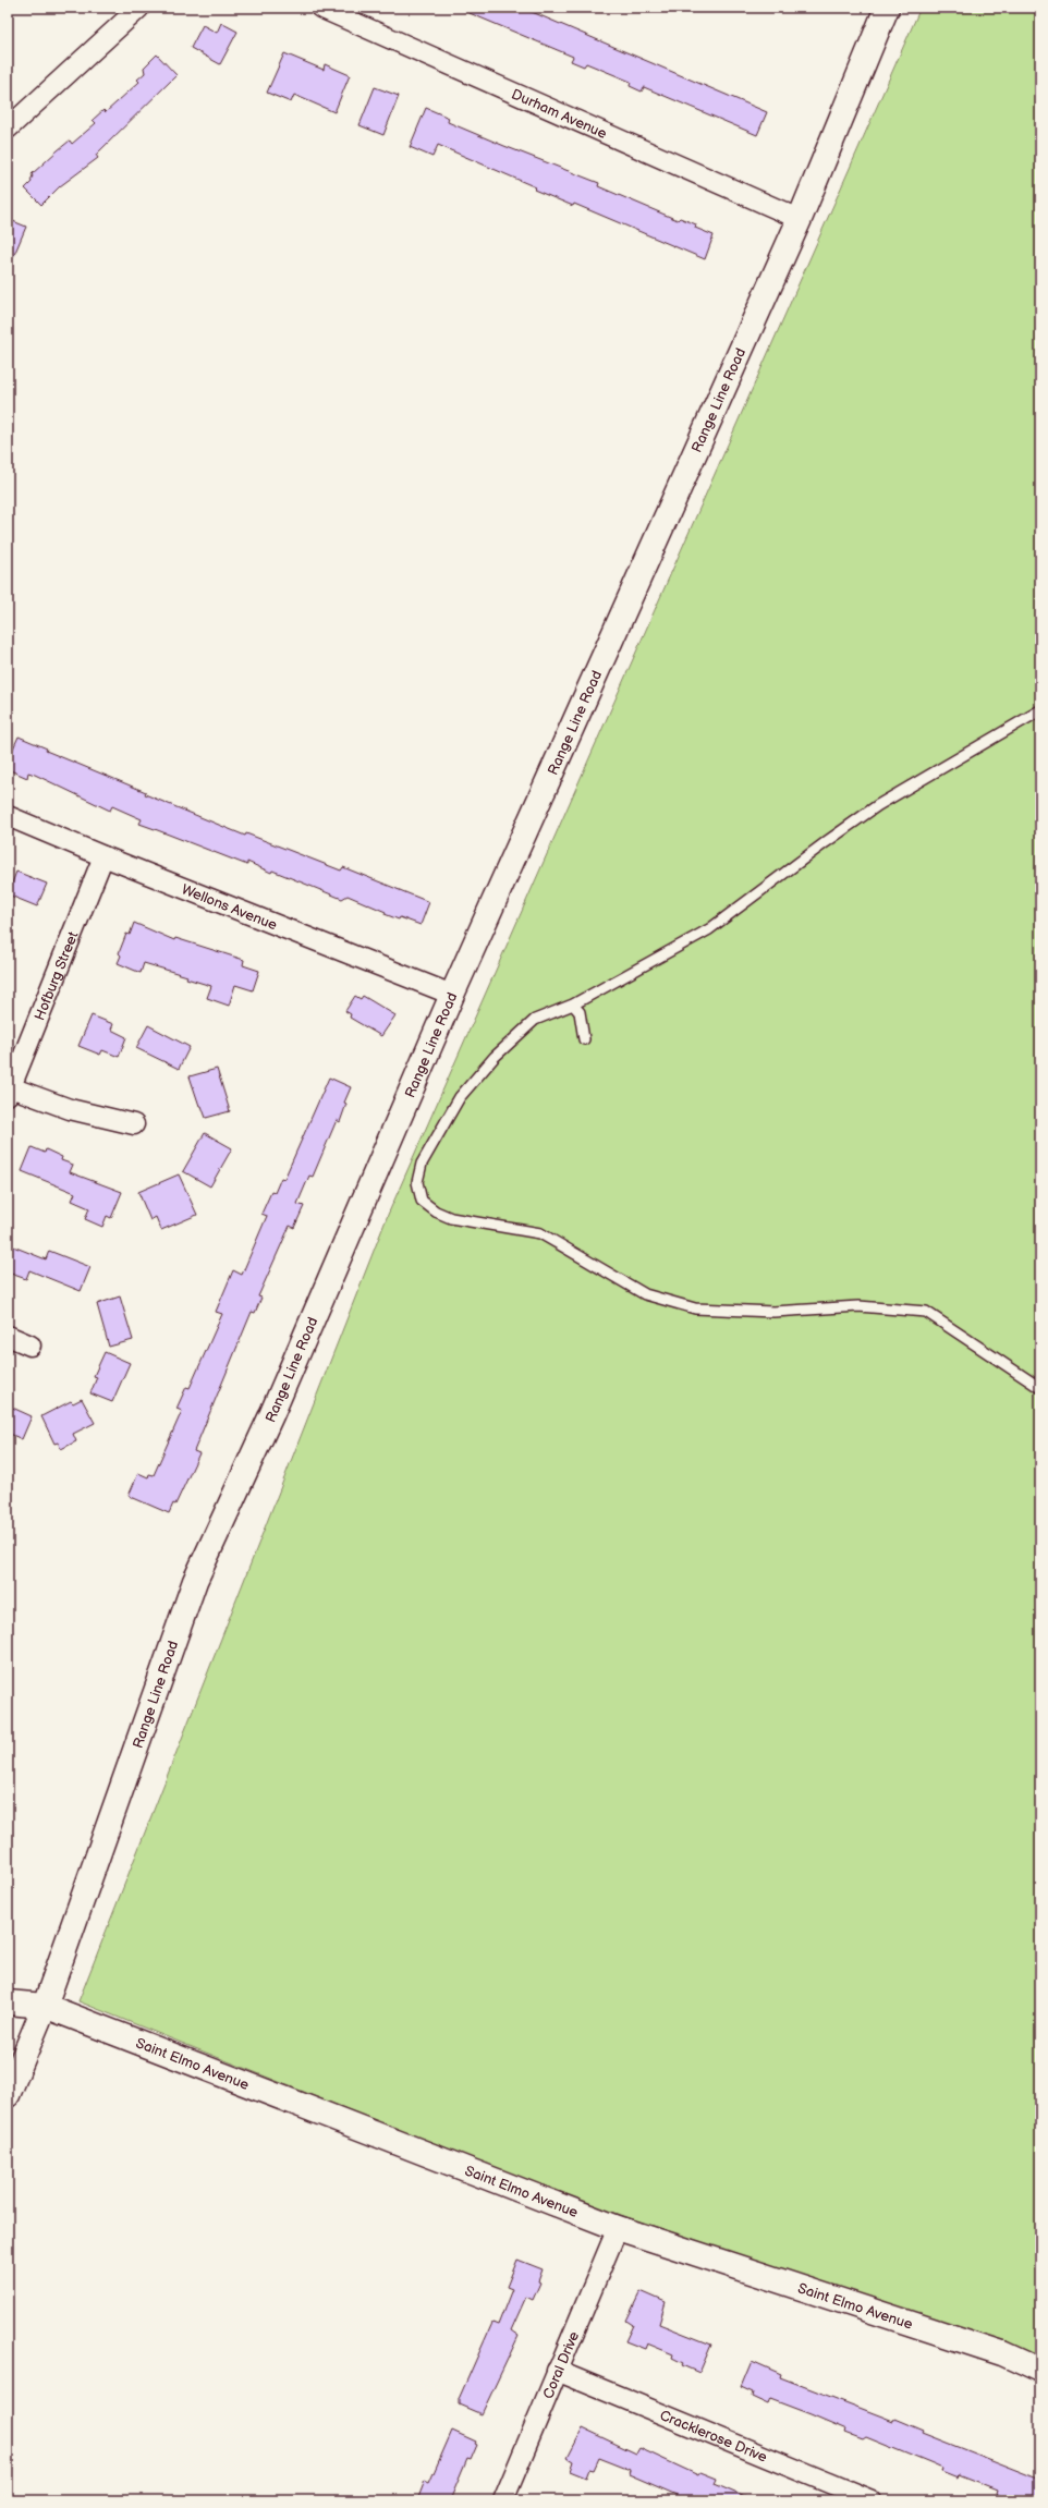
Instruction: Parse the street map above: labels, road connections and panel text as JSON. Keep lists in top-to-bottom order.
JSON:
{
  "streets": {
    "street": [
      "Durham Avenue",
      "Range Line Road",
      "Wellons Avenue",
      "Hofburg Street",
      "Saint Elmo Avenue",
      "Coral Drive",
      "Cracklerose Drive"
    ]
  },
  "crossings": [
    ["Durham Avenue", "Range Line Road"],
    ["Range Line Road", "Wellons Avenue"],
    ["Range Line Road", "Saint Elmo Avenue"],
    ["Wellons Avenue", "Hofburg Street"],
    ["Saint Elmo Avenue", "Coral Drive"],
    ["Coral Drive", "Cracklerose Drive"]
  ]
}
